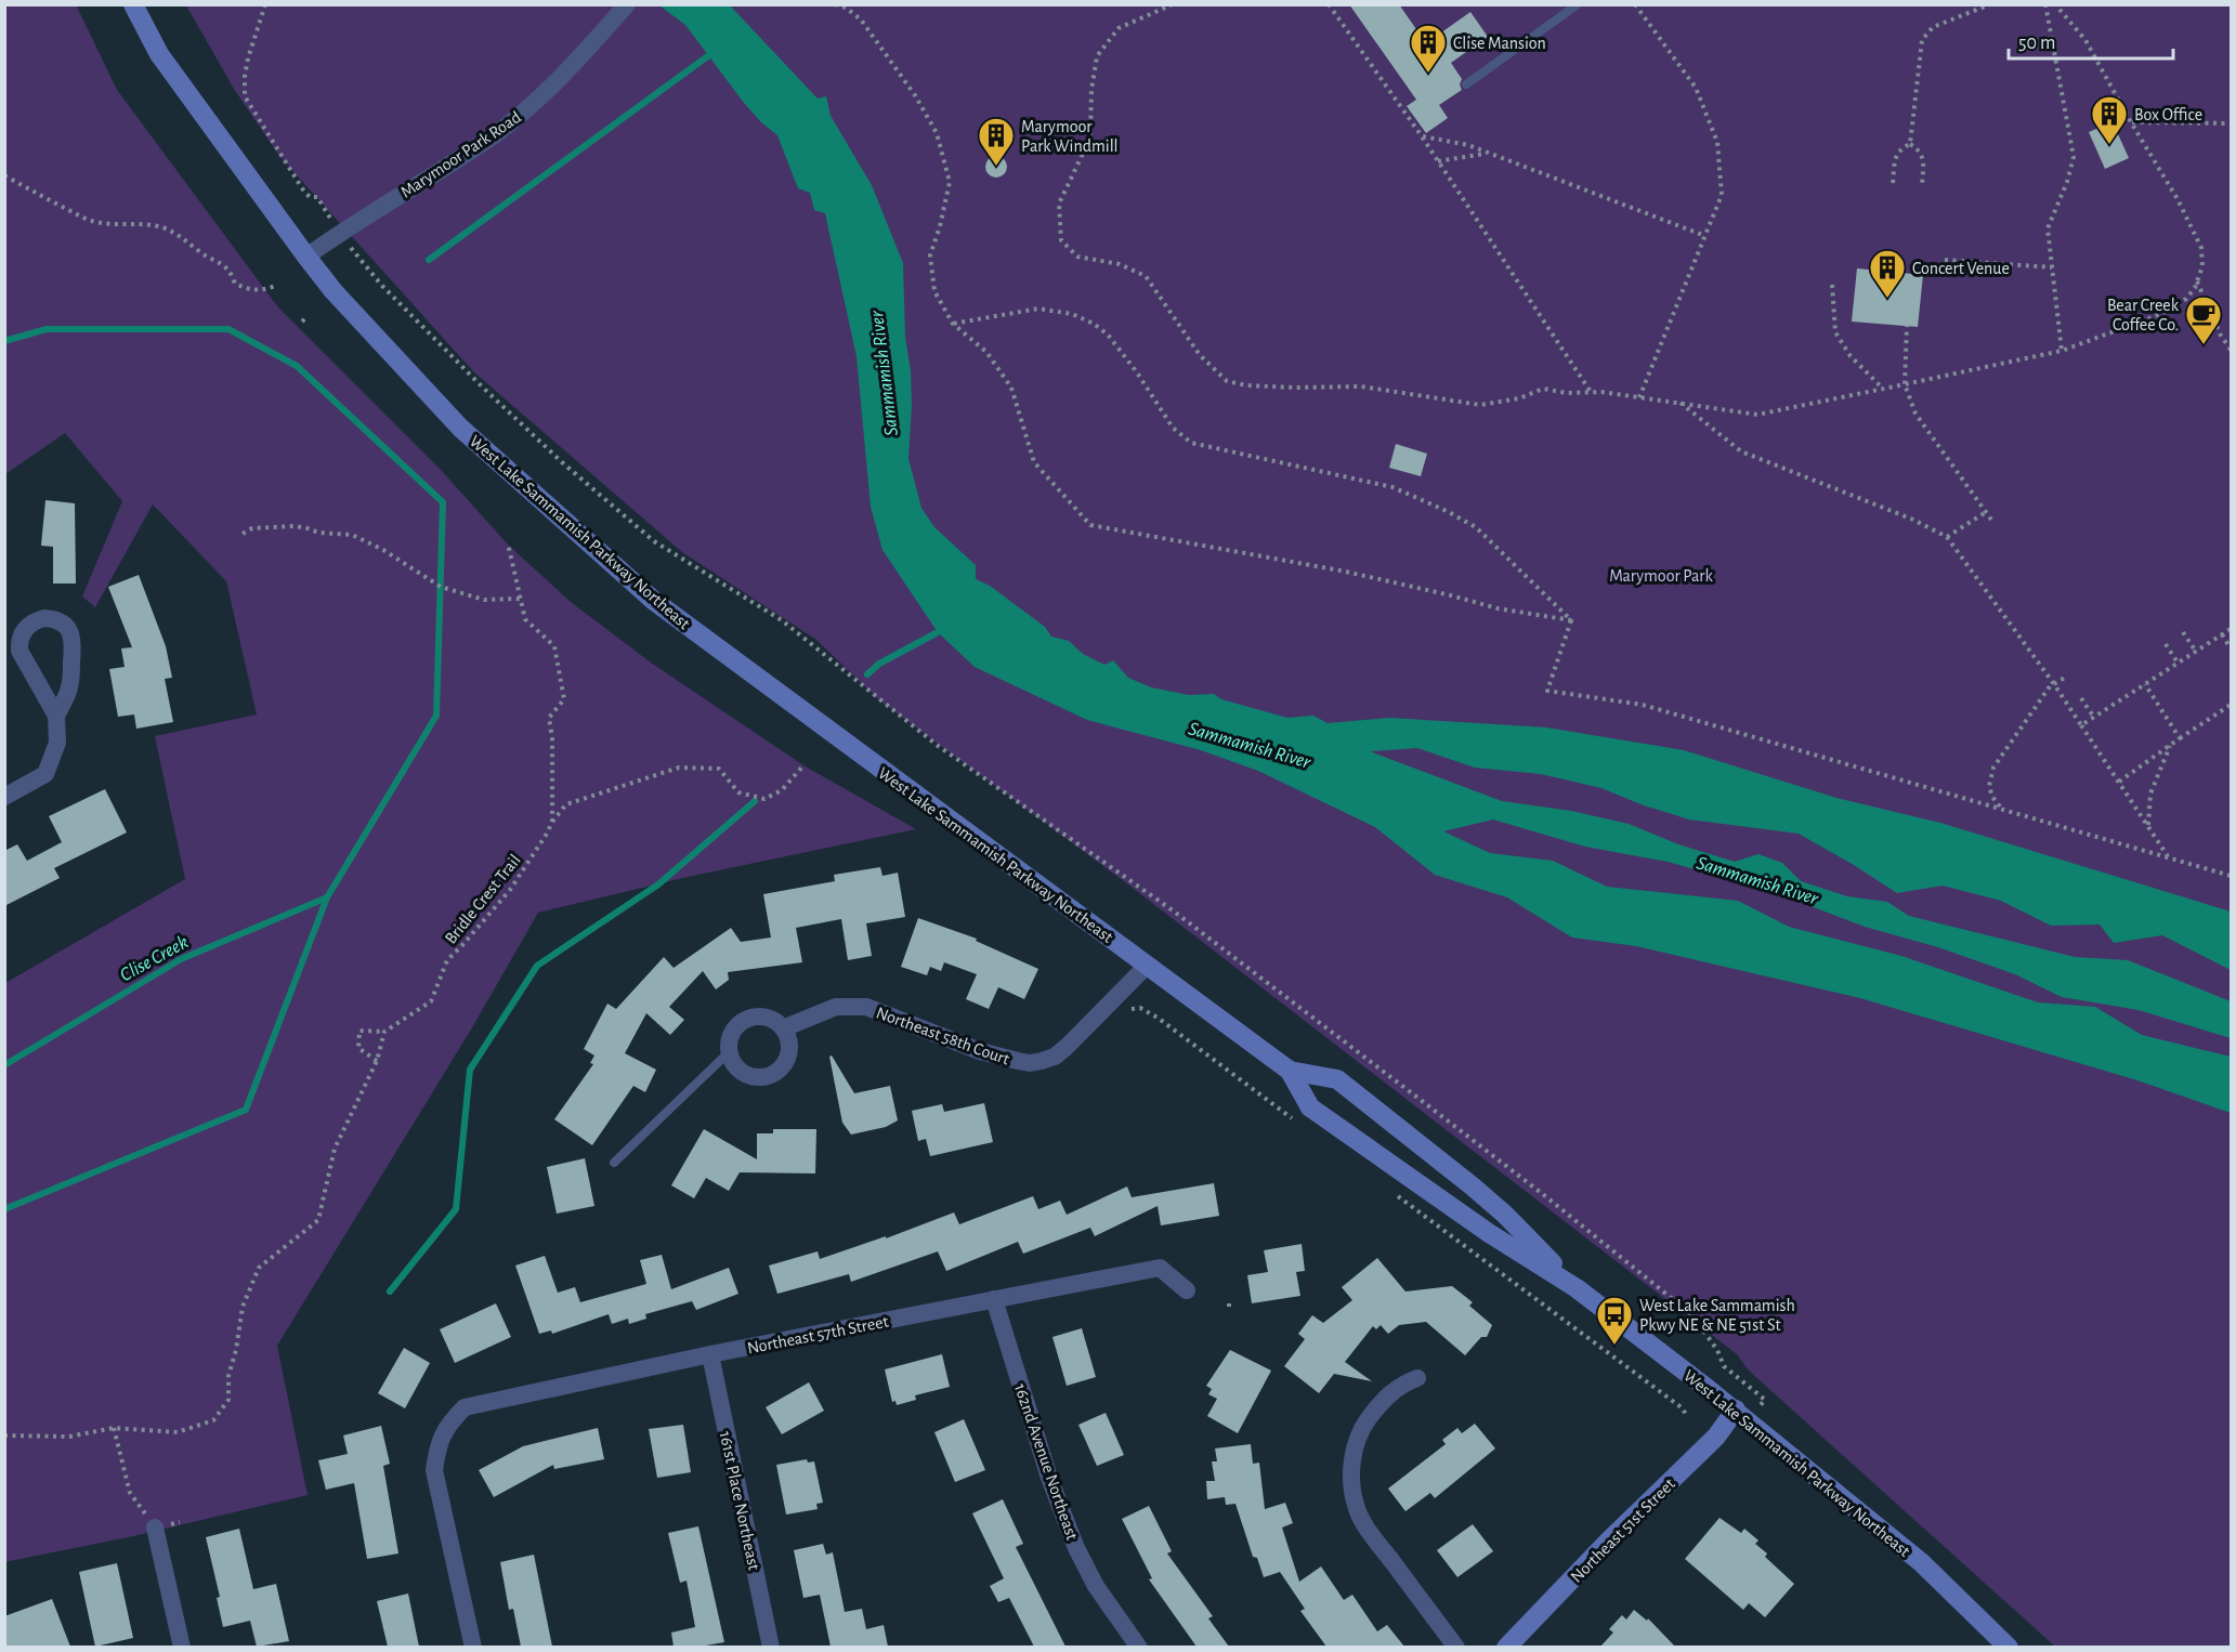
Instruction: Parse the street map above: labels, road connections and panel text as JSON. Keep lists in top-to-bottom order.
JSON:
{
  "streets": {
    "main road": ["West Lake Sammamish Parkway Northeast", "Northeast 51st Street"],
    "street": [
      "Marymoor Park Road",
      "Northeast 58th Court",
      "Northeast 57th Street",
      "162nd Avenue Northeast",
      "161st Place Northeast"
    ],
    "path": ["Bridle Crest Trail"]
  },
  "crossings": [
    ["Marymoor Park Road", "West Lake Sammamish Parkway Northeast"],
    ["West Lake Sammamish Parkway Northeast", "Northeast 58th Court"],
    ["West Lake Sammamish Parkway Northeast", "Northeast 51st Street"],
    ["Northeast 57th Street", "162nd Avenue Northeast"],
    ["Northeast 57th Street", "161st Place Northeast"]
  ],
  "water": ["Sammamish River", "Clise Creek"],
  "parks": ["Marymoor Park"],
  "places": {
    "building": [
      "Clise Mansion",
      "Box Office",
      "Marymoor Park Windmill",
      "Concert Venue"
    ],
    "cafe": ["Bear Creek Coffee Co."],
    "bus stop": ["West Lake Sammamish Pkwy NE & NE 51st St"]
  },
  "scale_bar": "50 m"
}
